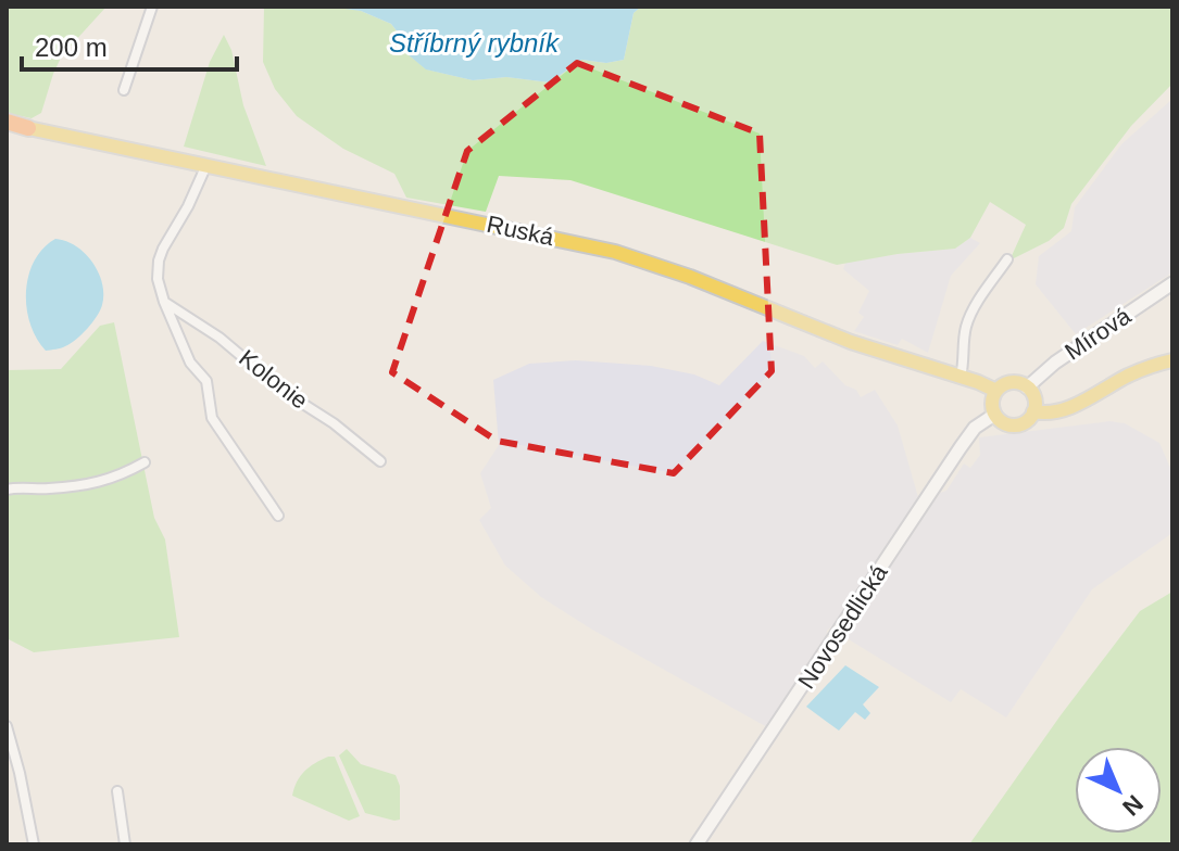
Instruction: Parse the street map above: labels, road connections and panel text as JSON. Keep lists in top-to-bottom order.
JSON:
{
  "streets": {
    "main road": ["Ruská"],
    "street": ["Mírová", "Kolonie", "Novosedlická"]
  },
  "crossings": [
    ["Ruská", "Mírová"],
    ["Ruská", "Kolonie"],
    ["Ruská", "Novosedlická"],
    ["Mírová", "Novosedlická"]
  ],
  "water": ["Stříbrný rybník"],
  "scale_bar": "200 m",
  "north": "bottom right"
}
